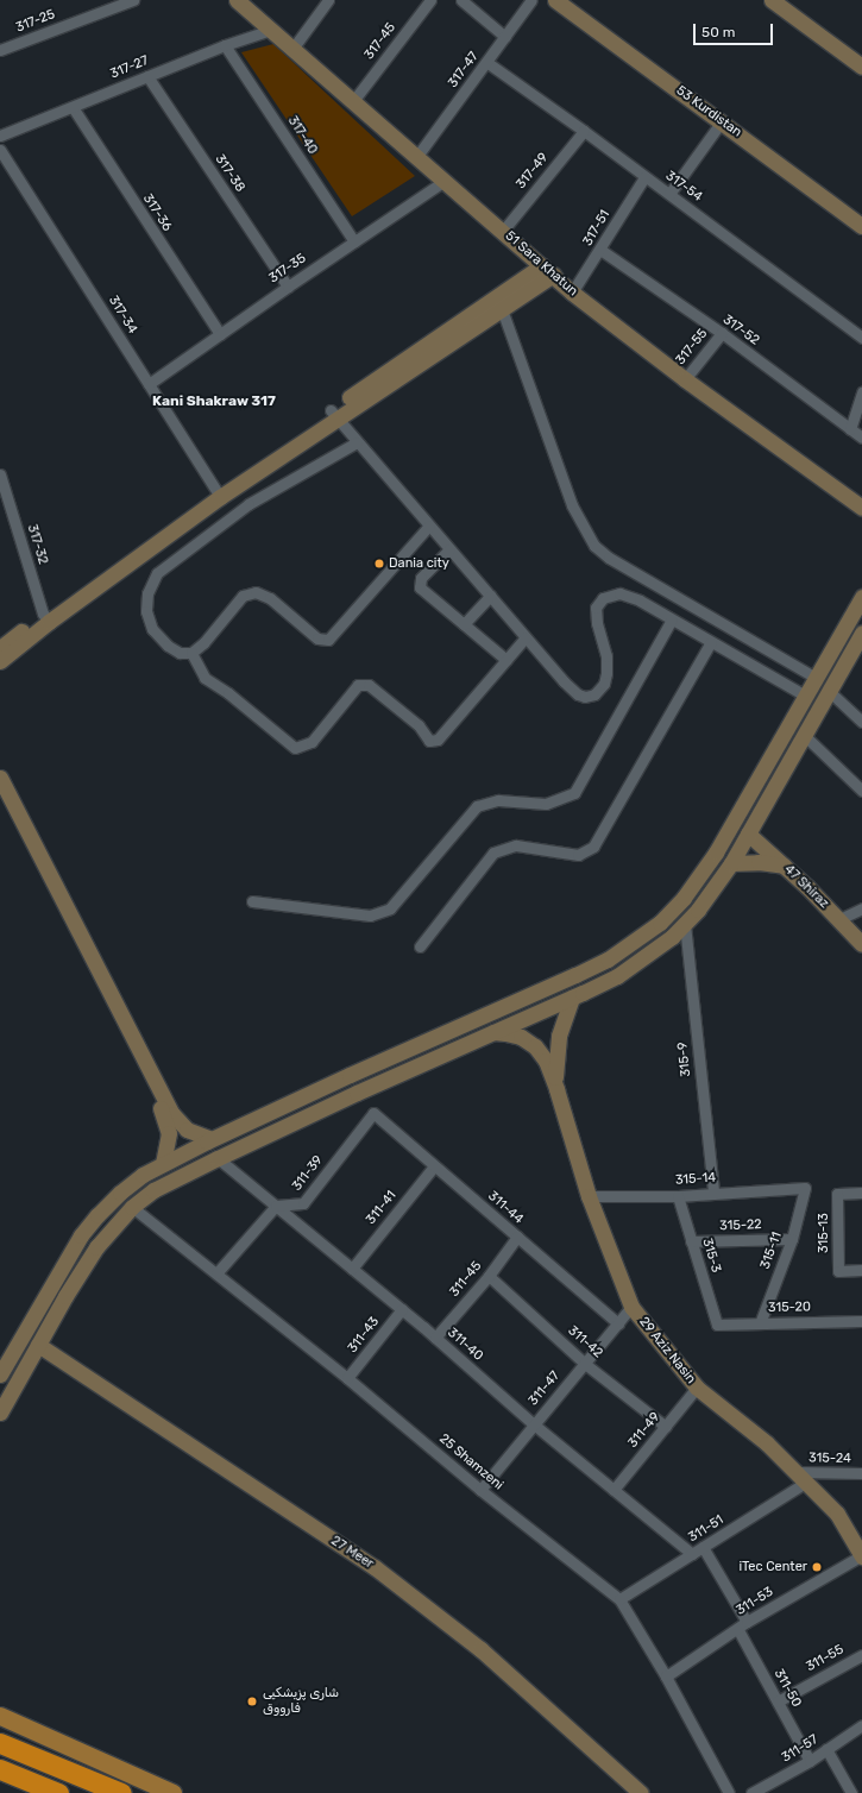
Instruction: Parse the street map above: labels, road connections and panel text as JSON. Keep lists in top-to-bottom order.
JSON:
{
  "streets": {
    "street": [
      "317-25",
      "317-45",
      "317-27",
      "317-47",
      "53 Kurdistan",
      "317-40",
      "317-49",
      "317-38",
      "317-54",
      "317-36",
      "317-51",
      "51 Sara Khatun",
      "317-35",
      "317-34",
      "317-52",
      "317-55",
      "317-32",
      "47 Shiraz",
      "315-9",
      "311-39",
      "315-14",
      "311-41",
      "311-44",
      "315-22",
      "315-13",
      "315-11",
      "315-3",
      "311-45",
      "315-20",
      "311-43",
      "311-42",
      "311-40",
      "29 Aziz Nasin",
      "311-47",
      "311-49",
      "315-24",
      "25 Shamzeni",
      "311-51",
      "27 Meer",
      "311-53",
      "311-55",
      "311-50",
      "311-57"
    ]
  },
  "crossings": [
    ["317-45", "51 Sara Khatun"],
    ["317-27", "317-40"],
    ["317-27", "317-38"],
    ["317-27", "317-36"],
    ["317-27", "51 Sara Khatun"],
    ["317-47", "317-54"],
    ["317-47", "51 Sara Khatun"],
    ["317-40", "317-35"],
    ["317-49", "317-54"],
    ["317-49", "51 Sara Khatun"],
    ["317-38", "317-35"],
    ["317-54", "317-51"],
    ["317-36", "317-35"],
    ["317-51", "51 Sara Khatun"],
    ["317-51", "317-52"],
    ["51 Sara Khatun", "317-35"],
    ["51 Sara Khatun", "317-55"],
    ["317-35", "317-34"],
    ["317-52", "317-55"],
    ["315-9", "315-14"],
    ["311-39", "311-44"],
    ["311-39", "311-40"],
    ["315-14", "315-11"],
    ["315-14", "315-3"],
    ["315-14", "29 Aziz Nasin"],
    ["311-41", "311-44"],
    ["311-41", "311-40"],
    ["311-44", "311-45"],
    ["311-44", "311-47"],
    ["315-22", "315-11"],
    ["315-22", "315-3"],
    ["315-11", "315-20"],
    ["315-3", "315-20"],
    ["311-45", "311-42"],
    ["311-45", "311-40"],
    ["311-43", "311-40"],
    ["311-43", "25 Shamzeni"],
    ["311-42", "311-47"],
    ["311-42", "311-49"],
    ["311-40", "311-47"],
    ["311-40", "311-49"],
    ["311-40", "311-51"],
    ["29 Aziz Nasin", "311-47"],
    ["29 Aziz Nasin", "311-49"],
    ["29 Aziz Nasin", "315-24"],
    ["29 Aziz Nasin", "311-51"],
    ["29 Aziz Nasin", "311-53"],
    ["311-47", "25 Shamzeni"],
    ["315-24", "311-51"],
    ["25 Shamzeni", "311-51"],
    ["25 Shamzeni", "311-53"],
    ["311-51", "311-50"],
    ["311-53", "311-50"],
    ["311-55", "311-50"],
    ["311-50", "311-57"]
  ],
  "districts": ["Kani Shakraw 317"],
  "places": ["Dania city", "iTec Center", "شاری پزیشکیی فارووق"],
  "scale_bar": "50 m"
}
